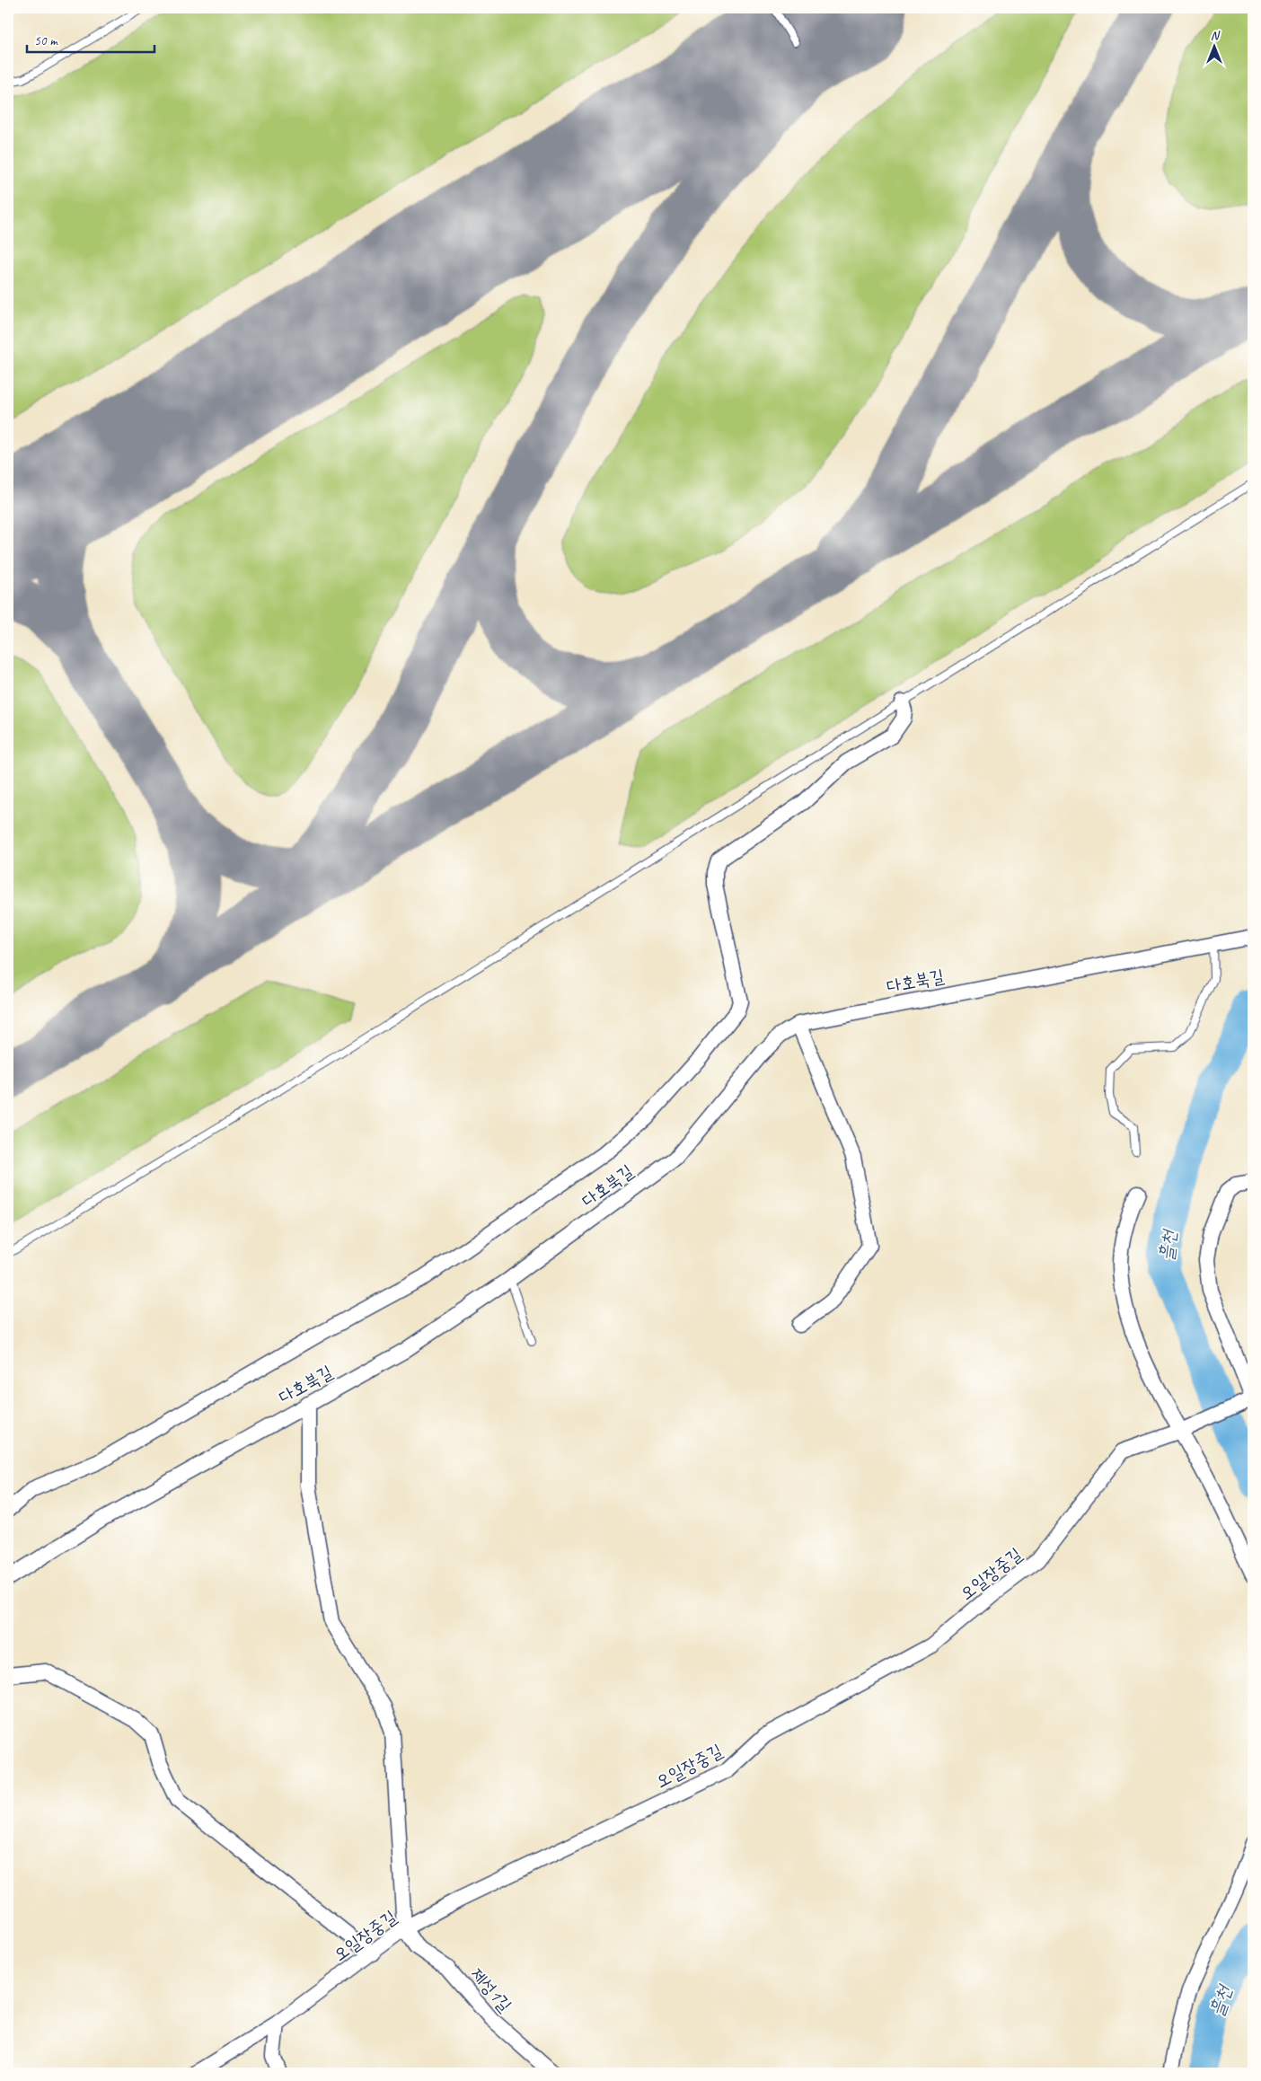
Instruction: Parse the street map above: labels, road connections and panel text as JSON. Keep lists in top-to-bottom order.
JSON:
{
  "streets": {
    "street": ["다호북길", "오일장중길", "제성1길"]
  },
  "crossings": [
    ["오일장중길", "제성1길"]
  ],
  "water": ["흘천"],
  "scale_bar": "50 m",
  "north": "top"
}
